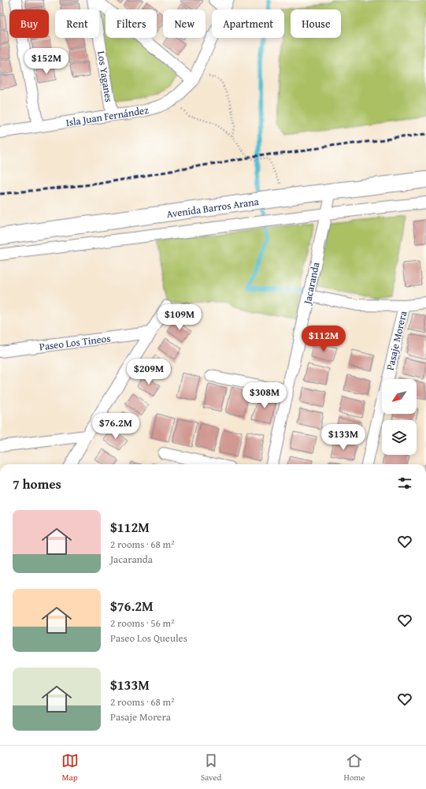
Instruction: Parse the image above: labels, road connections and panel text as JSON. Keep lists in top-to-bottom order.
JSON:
{
  "streets": {
    "main road": ["Avenida Barros Arana"],
    "street": [
      "Los Yaganes",
      "Isla Juan Fernández",
      "Jacaranda",
      "Pasaje Morera",
      "Paseo Los Tineos"
    ]
  },
  "crossings": [
    ["Los Yaganes", "Isla Juan Fernández"],
    ["Avenida Barros Arana", "Jacaranda"]
  ],
  "north": "bottom left",
  "page": {
    "chip": [
      "Buy",
      "Rent",
      "Filters",
      "New",
      "Apartment",
      "House"
    ],
    "price": [
      "$152M",
      "$109M",
      "$112M",
      "$209M",
      "$308M",
      "$76.2M",
      "$133M"
    ],
    "heading": "7 homes",
    "list": [
      {
        "name": "$112M",
        "note": "2 rooms · 68 m² · Jacaranda"
      },
      {
        "name": "$76.2M",
        "note": "2 rooms · 56 m² · Paseo Los Queules"
      },
      {
        "name": "$133M",
        "note": "2 rooms · 68 m² · Pasaje Morera"
      }
    ],
    "tabs": ["Map", "Saved", "Home"]
  }
}
